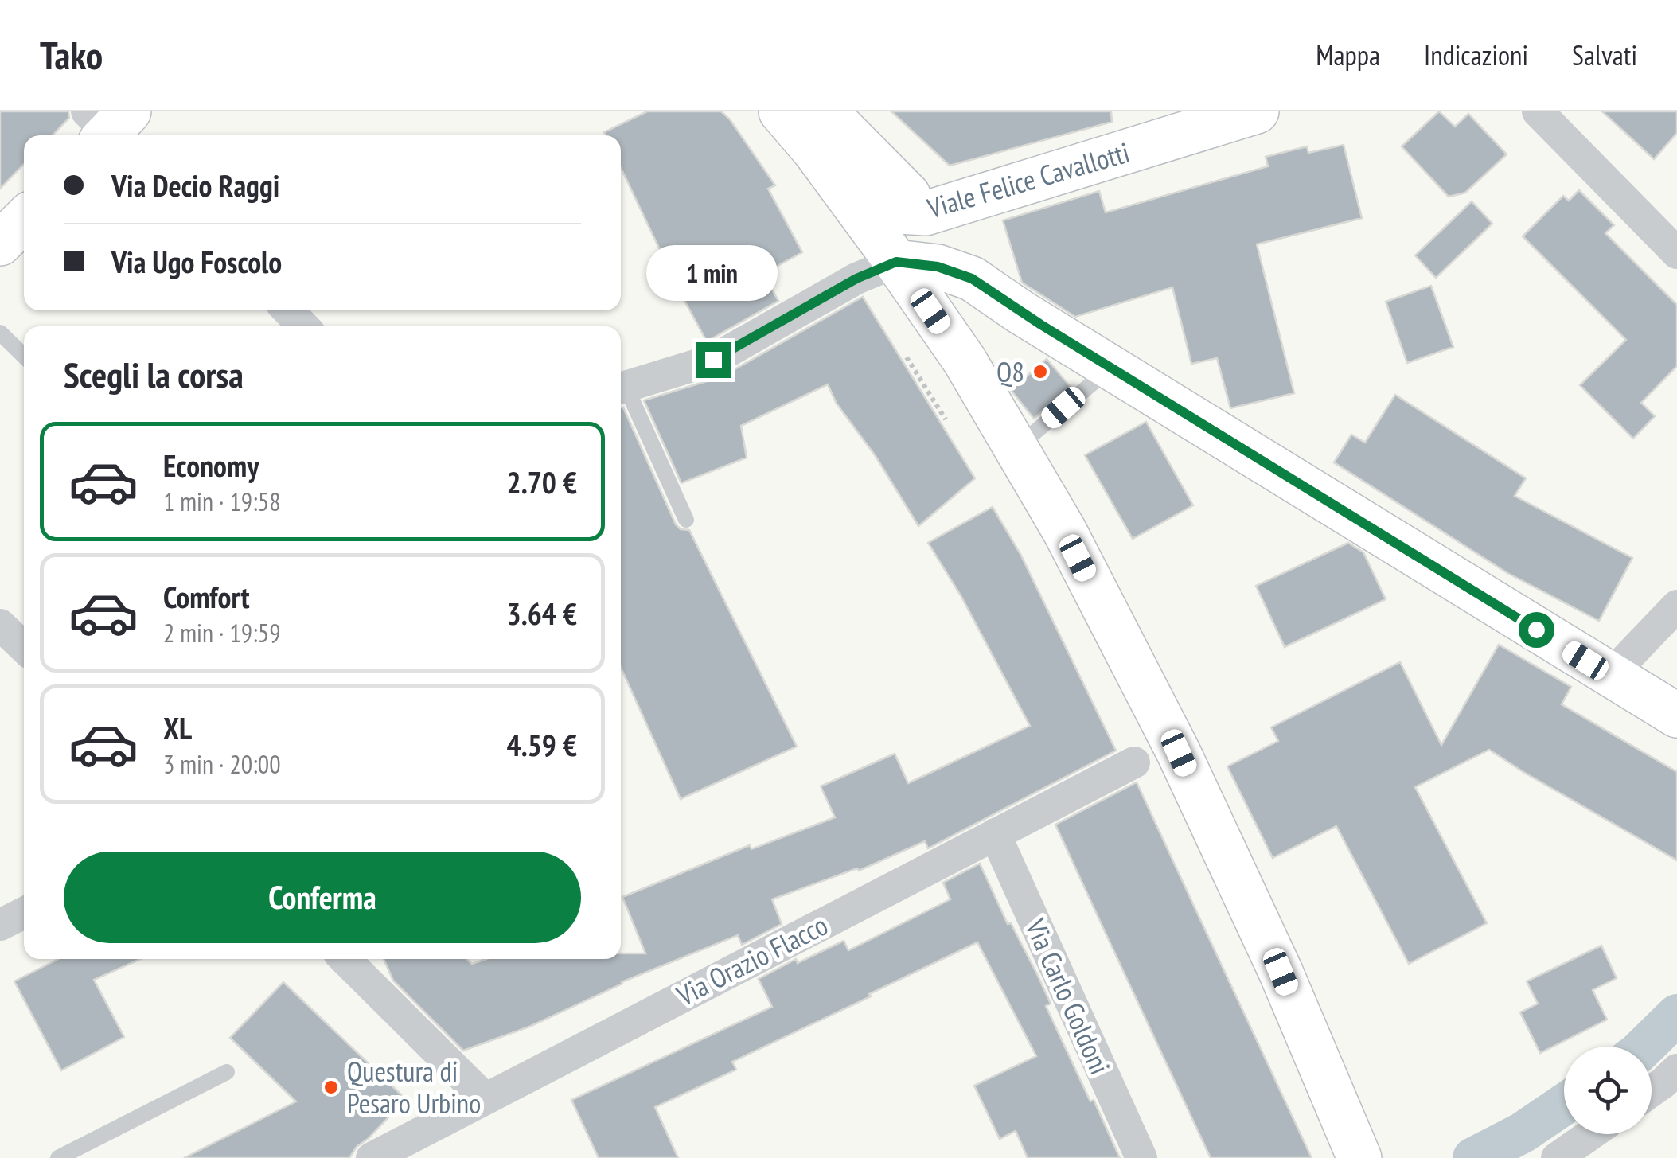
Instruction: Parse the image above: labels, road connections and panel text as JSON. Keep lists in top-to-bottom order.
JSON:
{
  "streets": {
    "street": ["Viale Felice Cavallotti", "Via Orazio Flacco", "Via Carlo Goldoni"]
  },
  "crossings": [
    ["Via Orazio Flacco", "Via Carlo Goldoni"]
  ],
  "places": ["Q8", "Questura di Pesaro Urbino"],
  "page": {
    "header": "Tako",
    "nav": ["Mappa", "Indicazioni", "Salvati"],
    "banner": ["Via Decio Raggi", "Via Ugo Foscolo"],
    "bubble": "1 min",
    "heading": "Scegli la corsa",
    "list": [
      {
        "name": "Economy",
        "note": "1 min · 19:58",
        "value": "2.70 €"
      },
      {
        "name": "Comfort",
        "note": "2 min · 19:59",
        "value": "3.64 €"
      },
      {
        "name": "XL",
        "note": "3 min · 20:00",
        "value": "4.59 €"
      }
    ],
    "buttons": "Conferma"
  }
}
